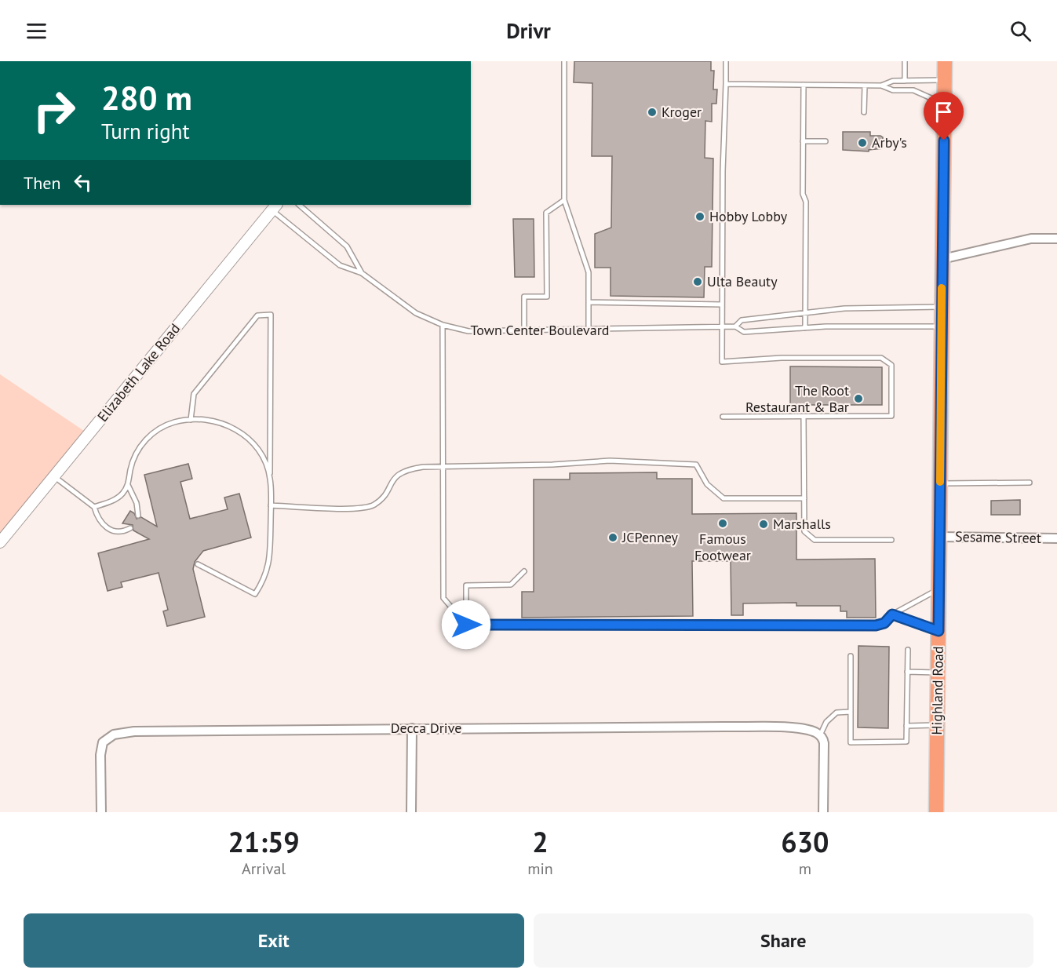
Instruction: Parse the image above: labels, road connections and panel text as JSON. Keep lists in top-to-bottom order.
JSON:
{
  "streets": {
    "highway": ["Highland Road"],
    "street": ["Elizabeth Lake Road", "Sesame Street", "Decca Drive"],
    "lane": ["Town Center Boulevard"]
  },
  "crossings": [
    ["Town Center Boulevard", "Elizabeth Lake Road"],
    ["Town Center Boulevard", "Highland Road"],
    ["Sesame Street", "Highland Road"]
  ],
  "places": [
    "Kroger",
    "Arby's",
    "Hobby Lobby",
    "Ulta Beauty",
    "The Root Restaurant & Bar",
    "Famous Footwear",
    "Marshalls",
    "JCPenney"
  ],
  "page": {
    "header": "Drivr",
    "turn": ["280 m", "Turn right"],
    "then": "Then",
    "eta": [
      "21:59",
      "Arrival",
      "2",
      "min",
      "630",
      "m"
    ],
    "buttons": ["Exit", "Share"]
  }
}
